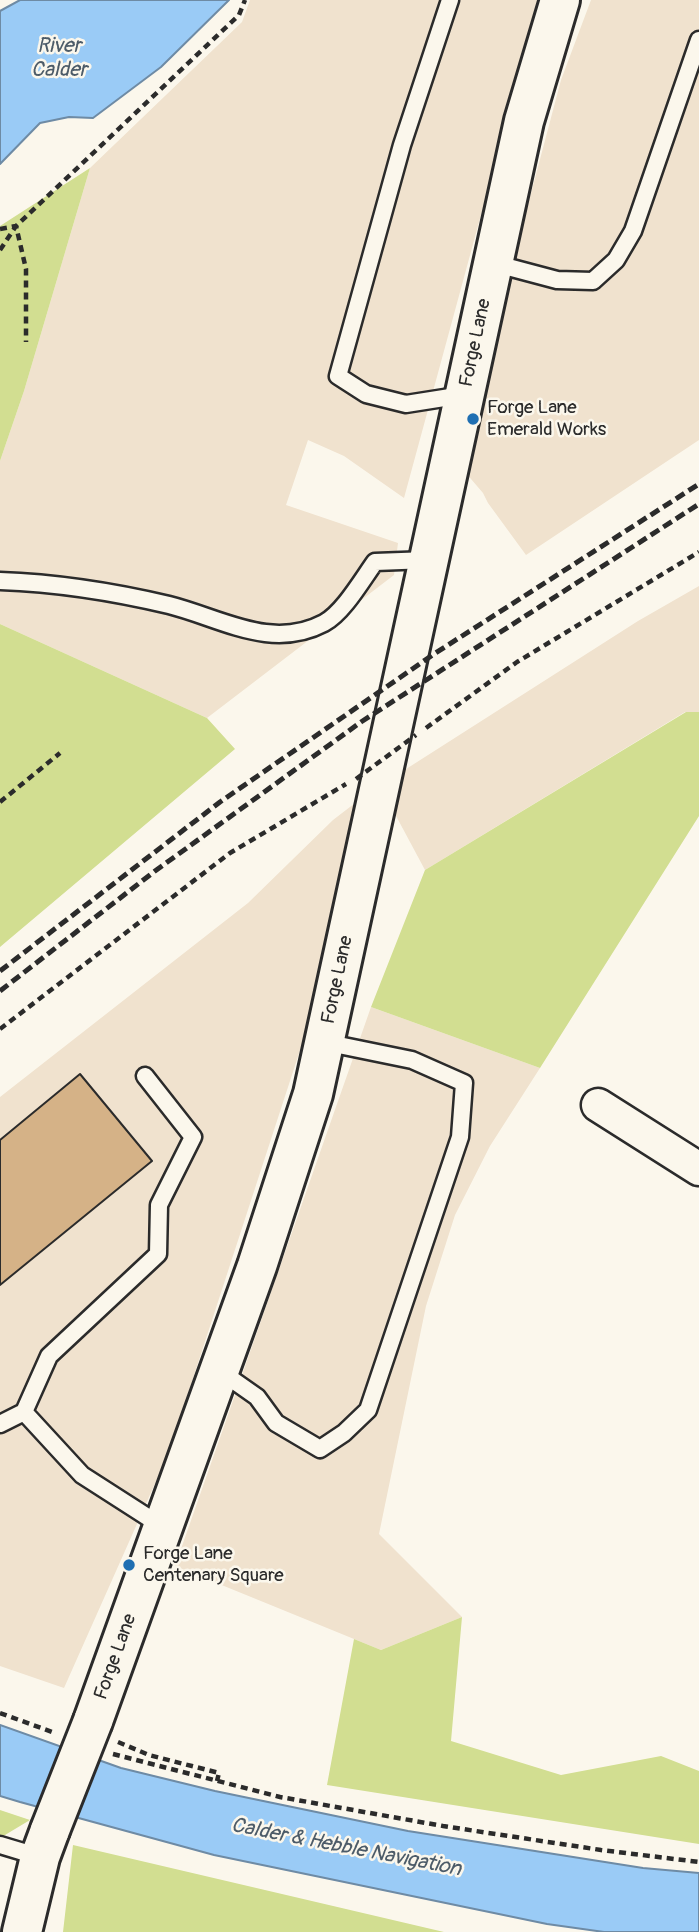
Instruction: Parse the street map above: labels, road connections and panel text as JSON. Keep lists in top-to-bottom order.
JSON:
{
  "streets": {
    "street": ["Forge Lane"]
  },
  "water": ["River Calder", "Calder & Hebble Navigation"],
  "places": ["Forge Lane Emerald Works", "Forge Lane Centenary Square"]
}
